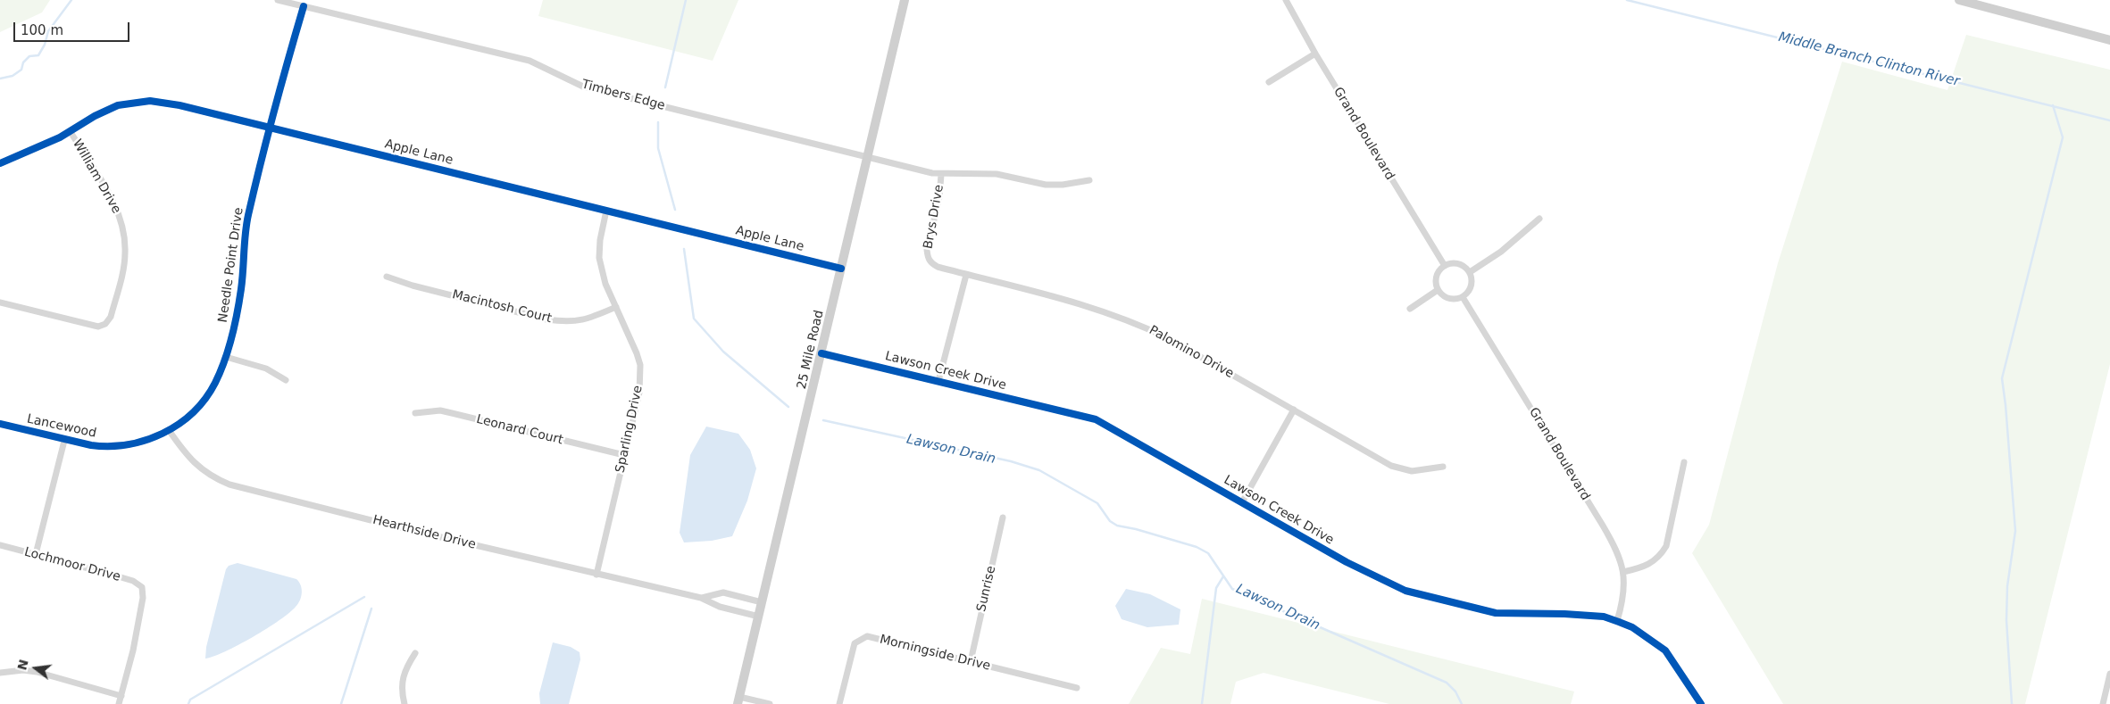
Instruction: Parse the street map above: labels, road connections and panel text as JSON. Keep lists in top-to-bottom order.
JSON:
{
  "streets": {
    "street": [
      "Timbers Edge",
      "Grand Boulevard",
      "Apple Lane",
      "William Drive",
      "Brys Drive",
      "Needle Point Drive",
      "Macintosh Court",
      "25 Mile Road",
      "Palomino Drive",
      "Lawson Creek Drive",
      "Lancewood",
      "Sparling Drive",
      "Leonard Court",
      "Hearthside Drive",
      "Lochmoor Drive",
      "Sunrise",
      "Morningside Drive"
    ]
  },
  "crossings": [
    ["Timbers Edge", "Brys Drive"],
    ["Timbers Edge", "Needle Point Drive"],
    ["Timbers Edge", "25 Mile Road"],
    ["Grand Boulevard", "Lawson Creek Drive"],
    ["Apple Lane", "William Drive"],
    ["Apple Lane", "Needle Point Drive"],
    ["Apple Lane", "25 Mile Road"],
    ["Apple Lane", "Sparling Drive"],
    ["Brys Drive", "Palomino Drive"],
    ["Needle Point Drive", "Lancewood"],
    ["Needle Point Drive", "Hearthside Drive"],
    ["Macintosh Court", "Sparling Drive"],
    ["25 Mile Road", "Lawson Creek Drive"],
    ["25 Mile Road", "Hearthside Drive"],
    ["Lancewood", "Hearthside Drive"],
    ["Sparling Drive", "Leonard Court"],
    ["Sparling Drive", "Hearthside Drive"],
    ["Sunrise", "Morningside Drive"]
  ],
  "water": ["Middle Branch Clinton River", "Lawson Drain"],
  "scale_bar": "100 m",
  "north": "left"
}
